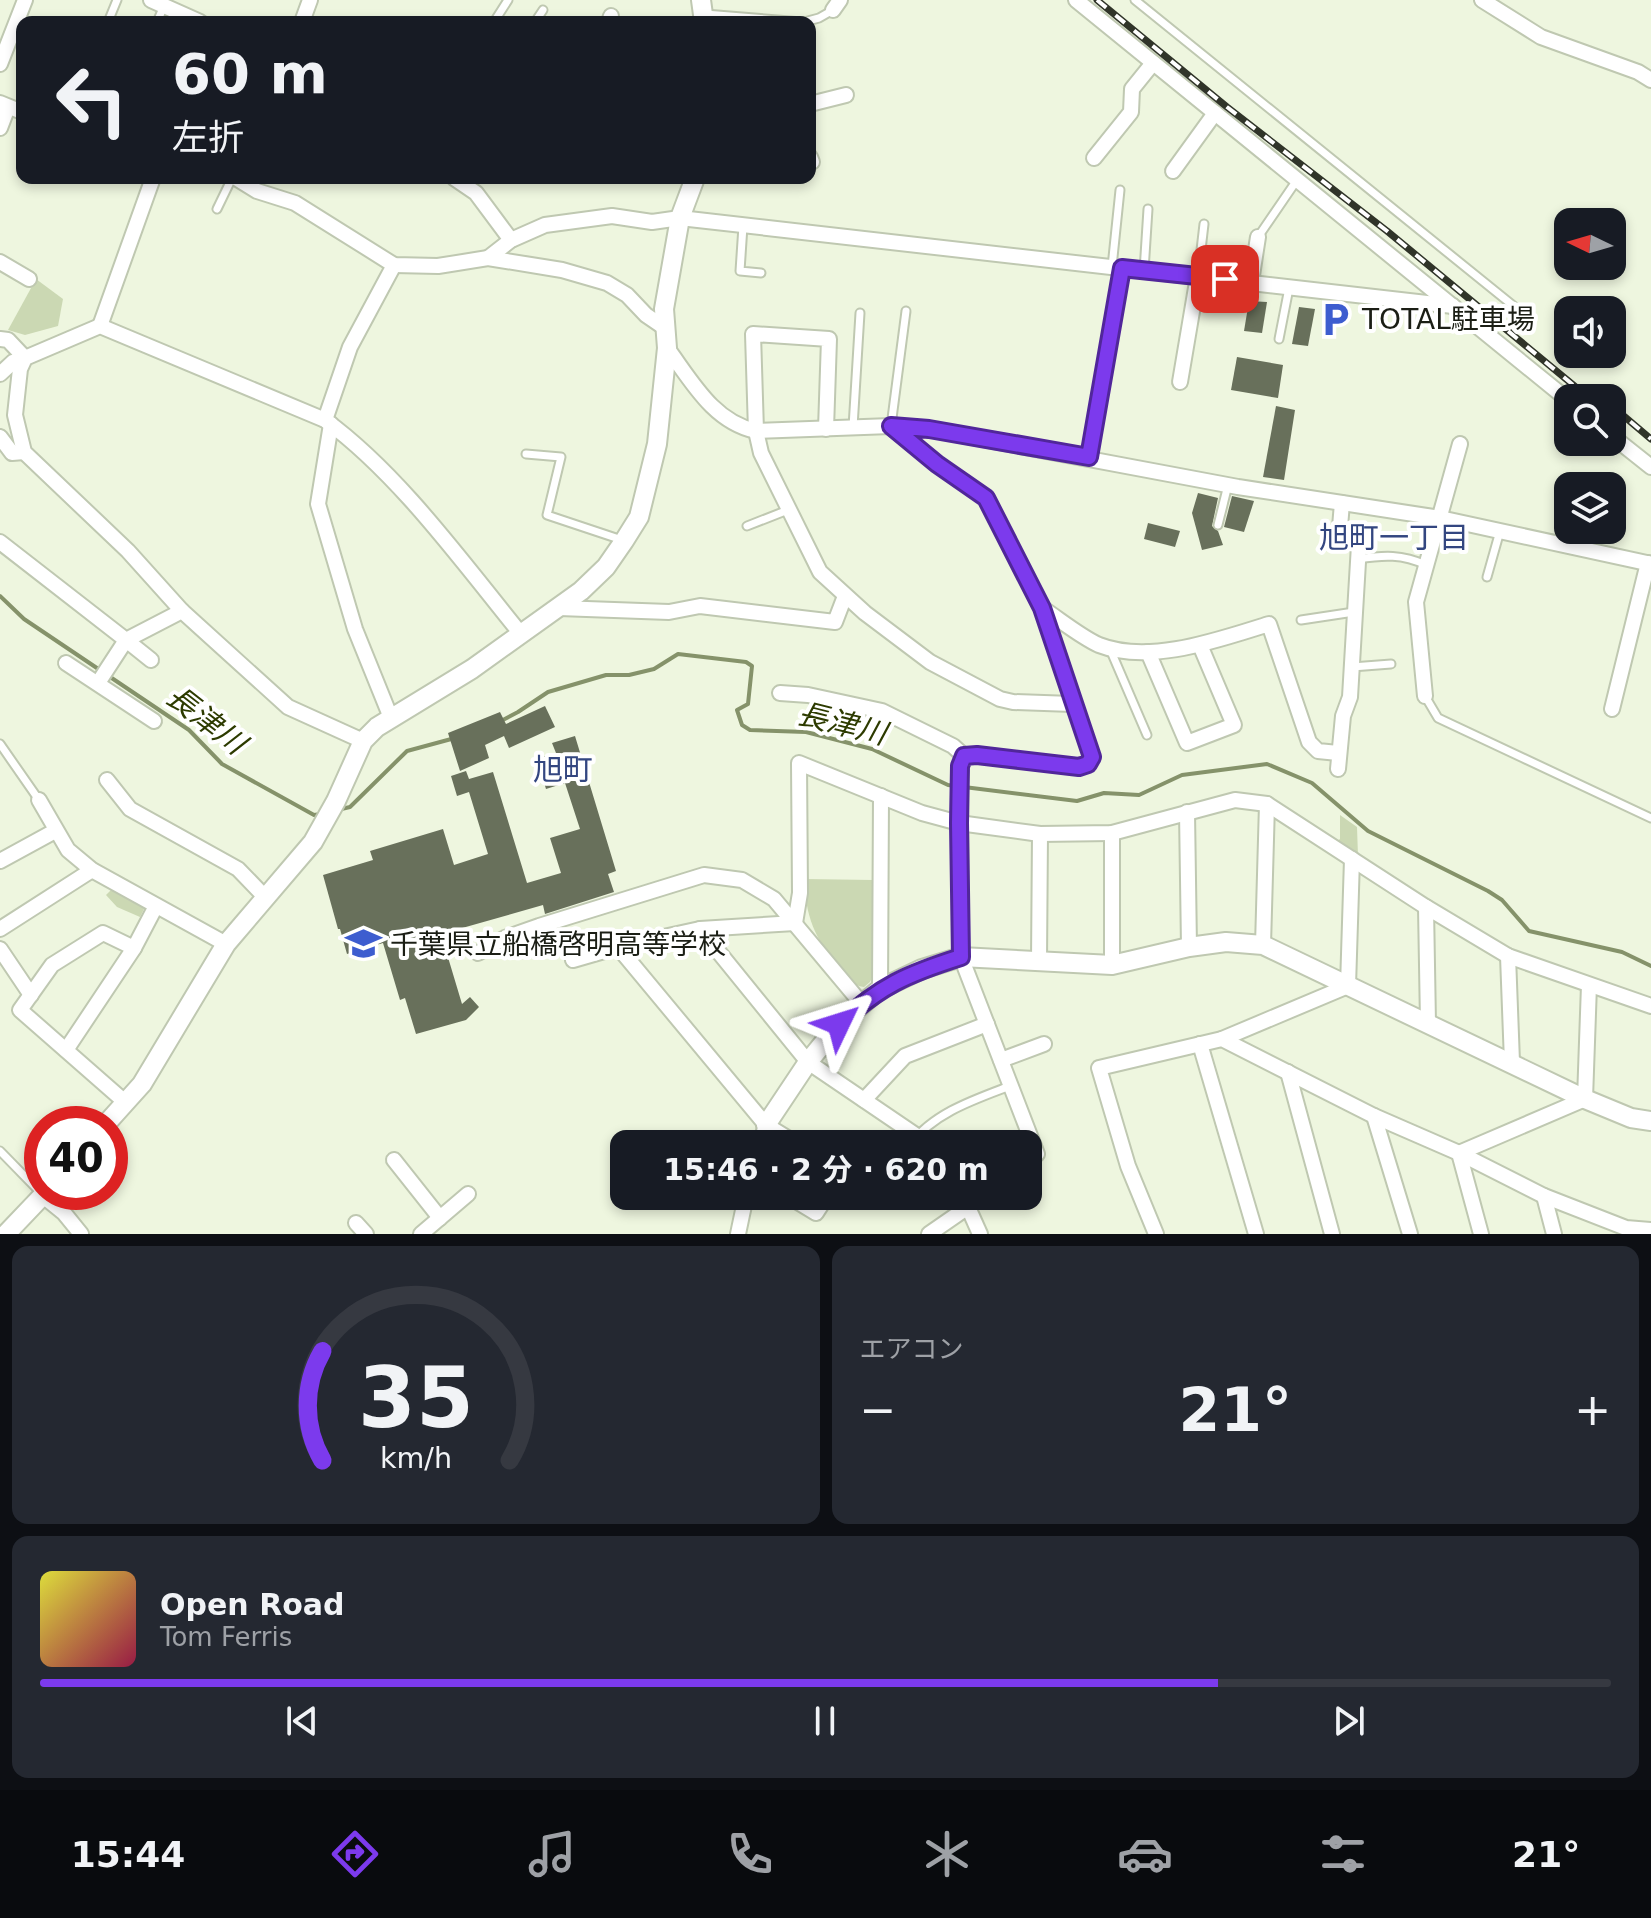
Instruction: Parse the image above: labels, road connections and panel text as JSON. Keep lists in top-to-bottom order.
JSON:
{
  "districts": ["旭町一丁目", "旭町"],
  "water": ["長津川"],
  "places": {
    "parking": ["TOTAL駐車場"],
    "school or university": ["千葉県立船橋啓明高等学校"]
  },
  "north": "left",
  "page": {
    "turn": ["60 m", "左折"],
    "limit": "40",
    "trip": "15:46 · 2 分 · 620 m",
    "tile": "エアコン",
    "heat": ["−", "21°", "+"],
    "song": ["Open Road", "Tom Ferris"],
    "tabs": ["15:44", "21°"],
    "gauge": ["35", "km/h"]
  }
}
